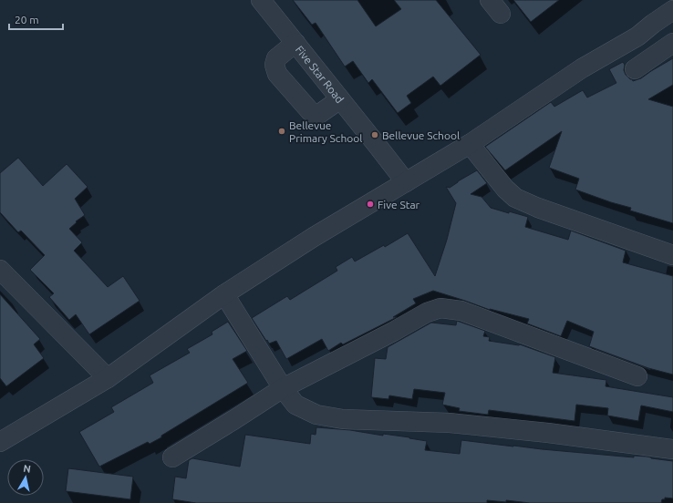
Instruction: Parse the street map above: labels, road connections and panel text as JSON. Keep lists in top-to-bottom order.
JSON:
{
  "streets": {
    "street": ["Five Star Road"]
  },
  "places": ["Bellevue Primary School", "Bellevue School", "Five Star"],
  "scale_bar": "20 m",
  "north": "top"
}
